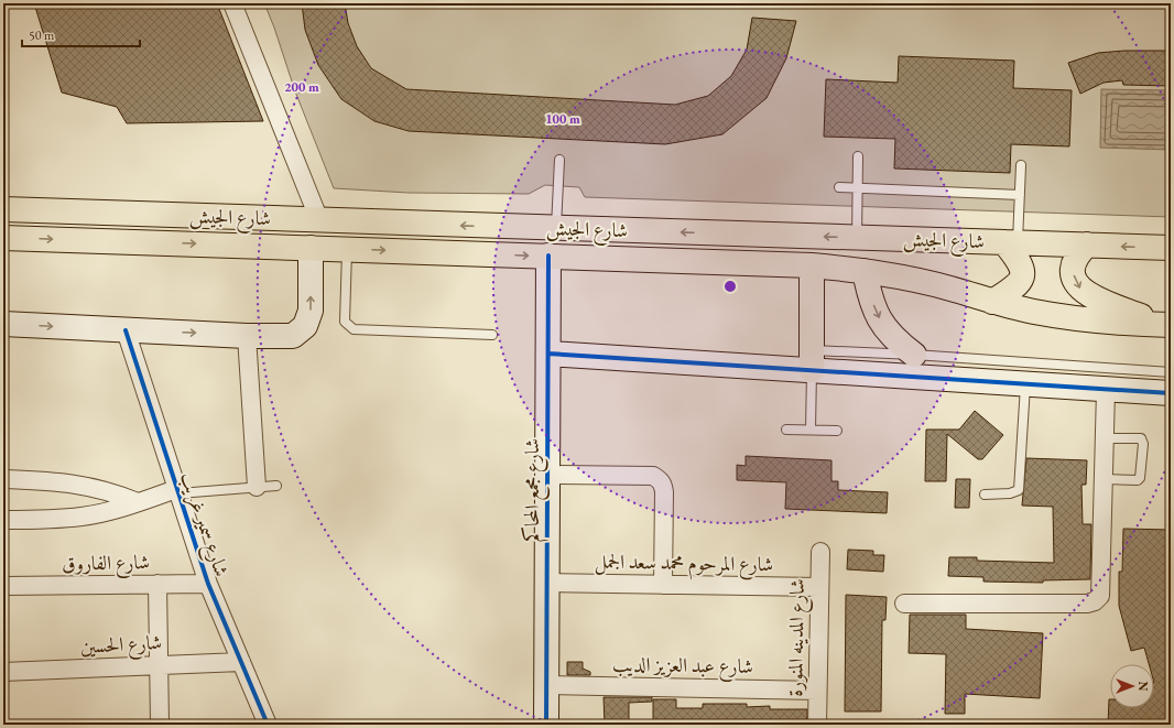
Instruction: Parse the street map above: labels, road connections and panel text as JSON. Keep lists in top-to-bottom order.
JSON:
{
  "streets": {
    "main road": ["شارع الجيش"],
    "street": [
      "شارع مجمع المحاكم",
      "شارع سمير غريب",
      "شارع الفاروق",
      "شارع المرحوم محمد سعد الجمل",
      "شارع المدينه المنورة",
      "شارع الحسين",
      "شارع عبد العزيز الديب"
    ]
  },
  "crossings": [
    ["شارع الجيش", "شارع مجمع المحاكم"],
    ["شارع مجمع المحاكم", "شارع المرحوم محمد سعد الجمل"],
    ["شارع مجمع المحاكم", "شارع عبد العزيز الديب"],
    ["شارع سمير غريب", "شارع الفاروق"],
    ["شارع سمير غريب", "شارع الحسين"],
    ["شارع المرحوم محمد سعد الجمل", "شارع المدينه المنورة"],
    ["شارع المدينه المنورة", "شارع عبد العزيز الديب"]
  ],
  "scale_bar": "50 m",
  "north": "right",
  "rings": ["200 m", "100 m"]
}
